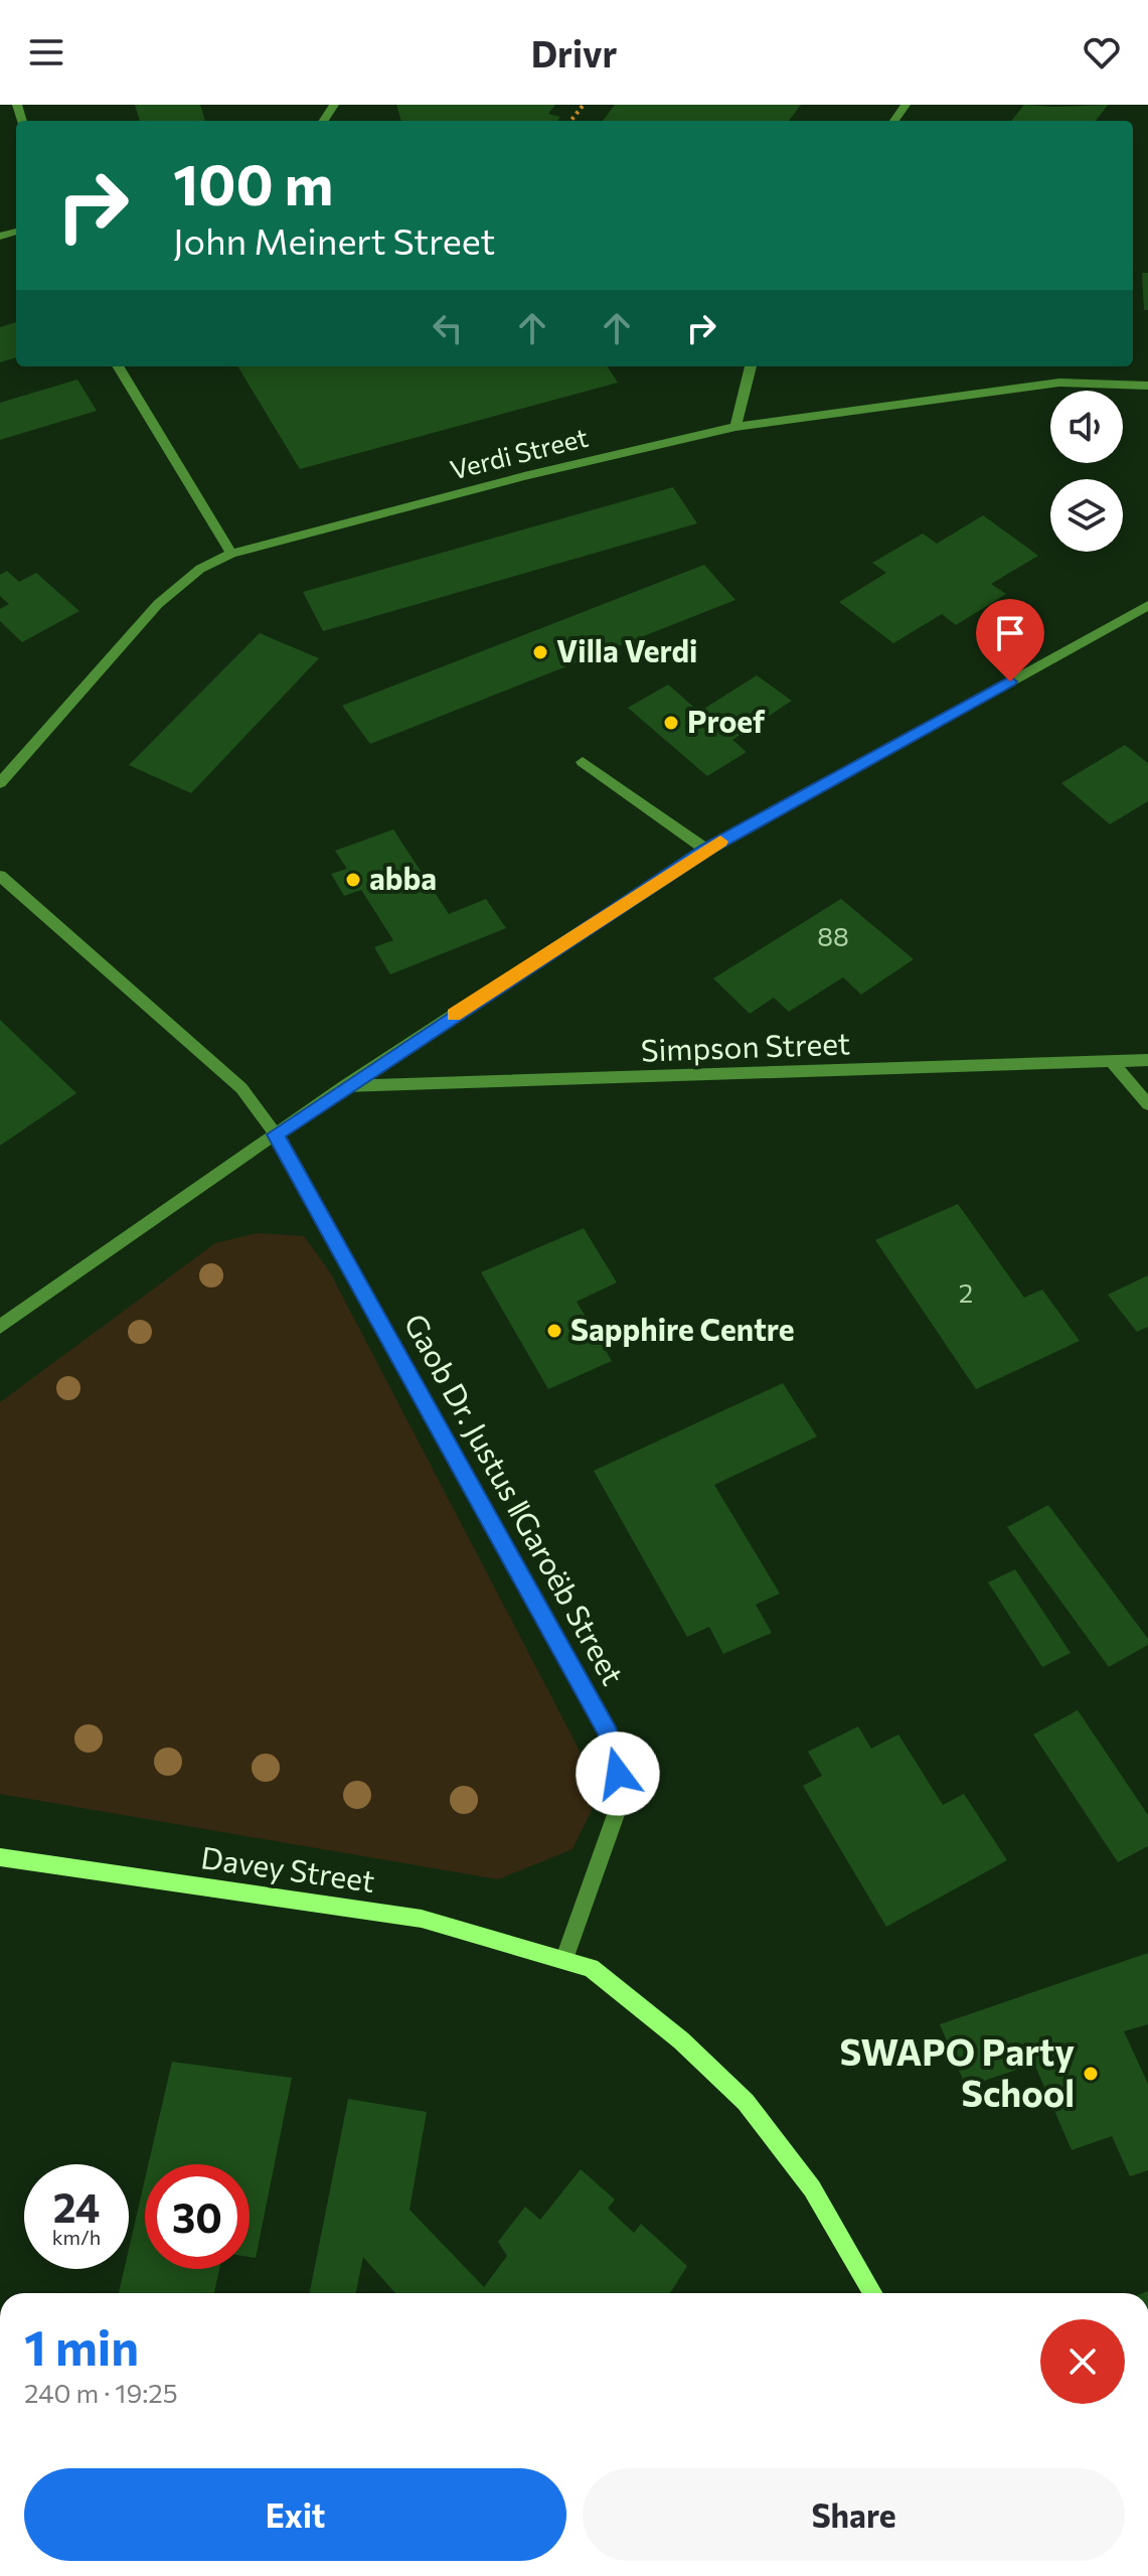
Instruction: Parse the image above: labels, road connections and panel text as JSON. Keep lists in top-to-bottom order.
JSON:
{
  "streets": {
    "main road": ["Davey Street"],
    "street": ["Verdi Street", "Simpson Street", "Gaob Dr. Justus ǁGaroëb Street"]
  },
  "crossings": [
    ["Gaob Dr. Justus ǁGaroëb Street", "Davey Street"]
  ],
  "places": [
    "Villa Verdi",
    "Proef",
    "abba",
    "Sapphire Centre",
    "SWAPO Party School"
  ],
  "house_numbers": ["88", "2"],
  "page": {
    "header": "Drivr",
    "turn": ["100 m", "John Meinert Street"],
    "speed": "24 km/h",
    "limit": "30",
    "heading": ["1 min", "240 m · 19:25"],
    "buttons": ["Exit", "Share"]
  }
}
